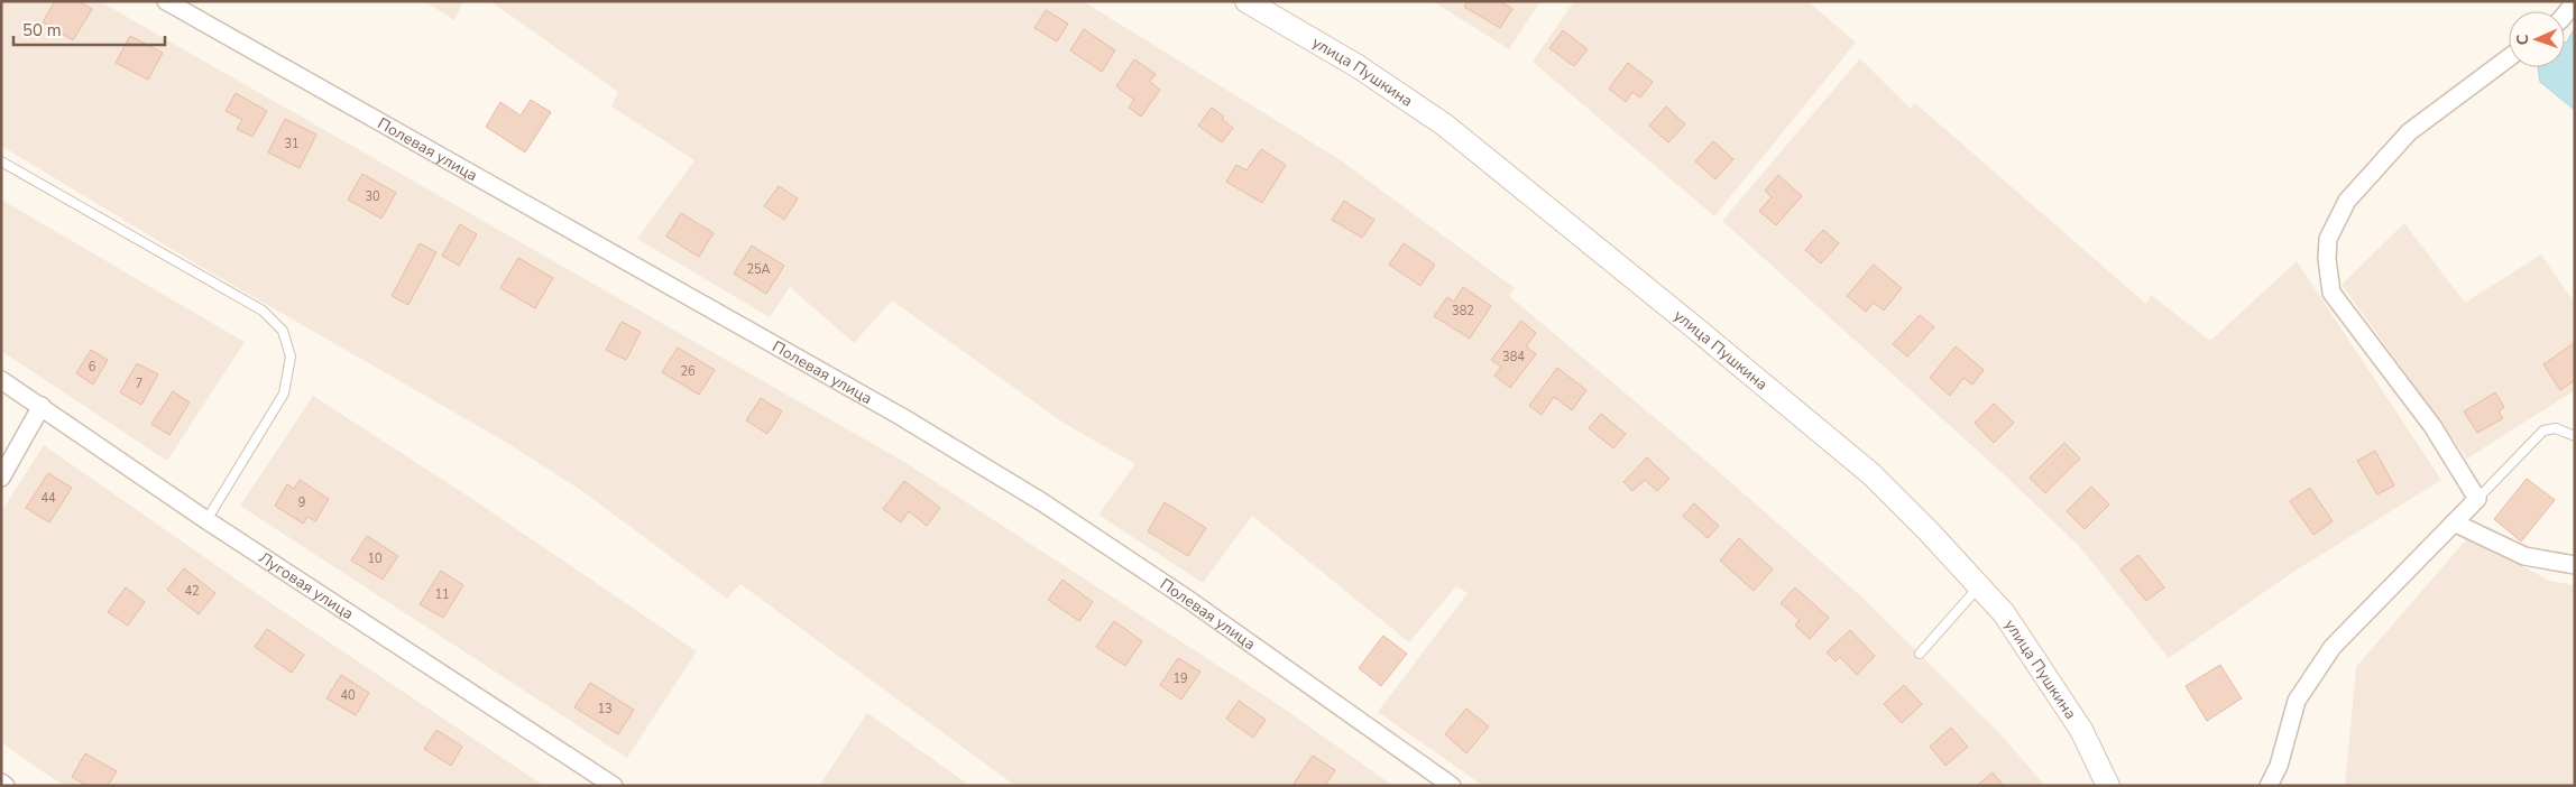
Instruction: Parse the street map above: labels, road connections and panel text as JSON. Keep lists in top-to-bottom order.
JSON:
{
  "streets": {
    "main road": ["улица Пушкина"],
    "street": ["Полевая улица", "Луговая улица"]
  },
  "house_numbers": [
    "31",
    "30",
    "25А",
    "382",
    "384",
    "6",
    "26",
    "7",
    "44",
    "9",
    "10",
    "42",
    "11",
    "19",
    "40",
    "13"
  ],
  "scale_bar": "50 m",
  "north": "left"
}
